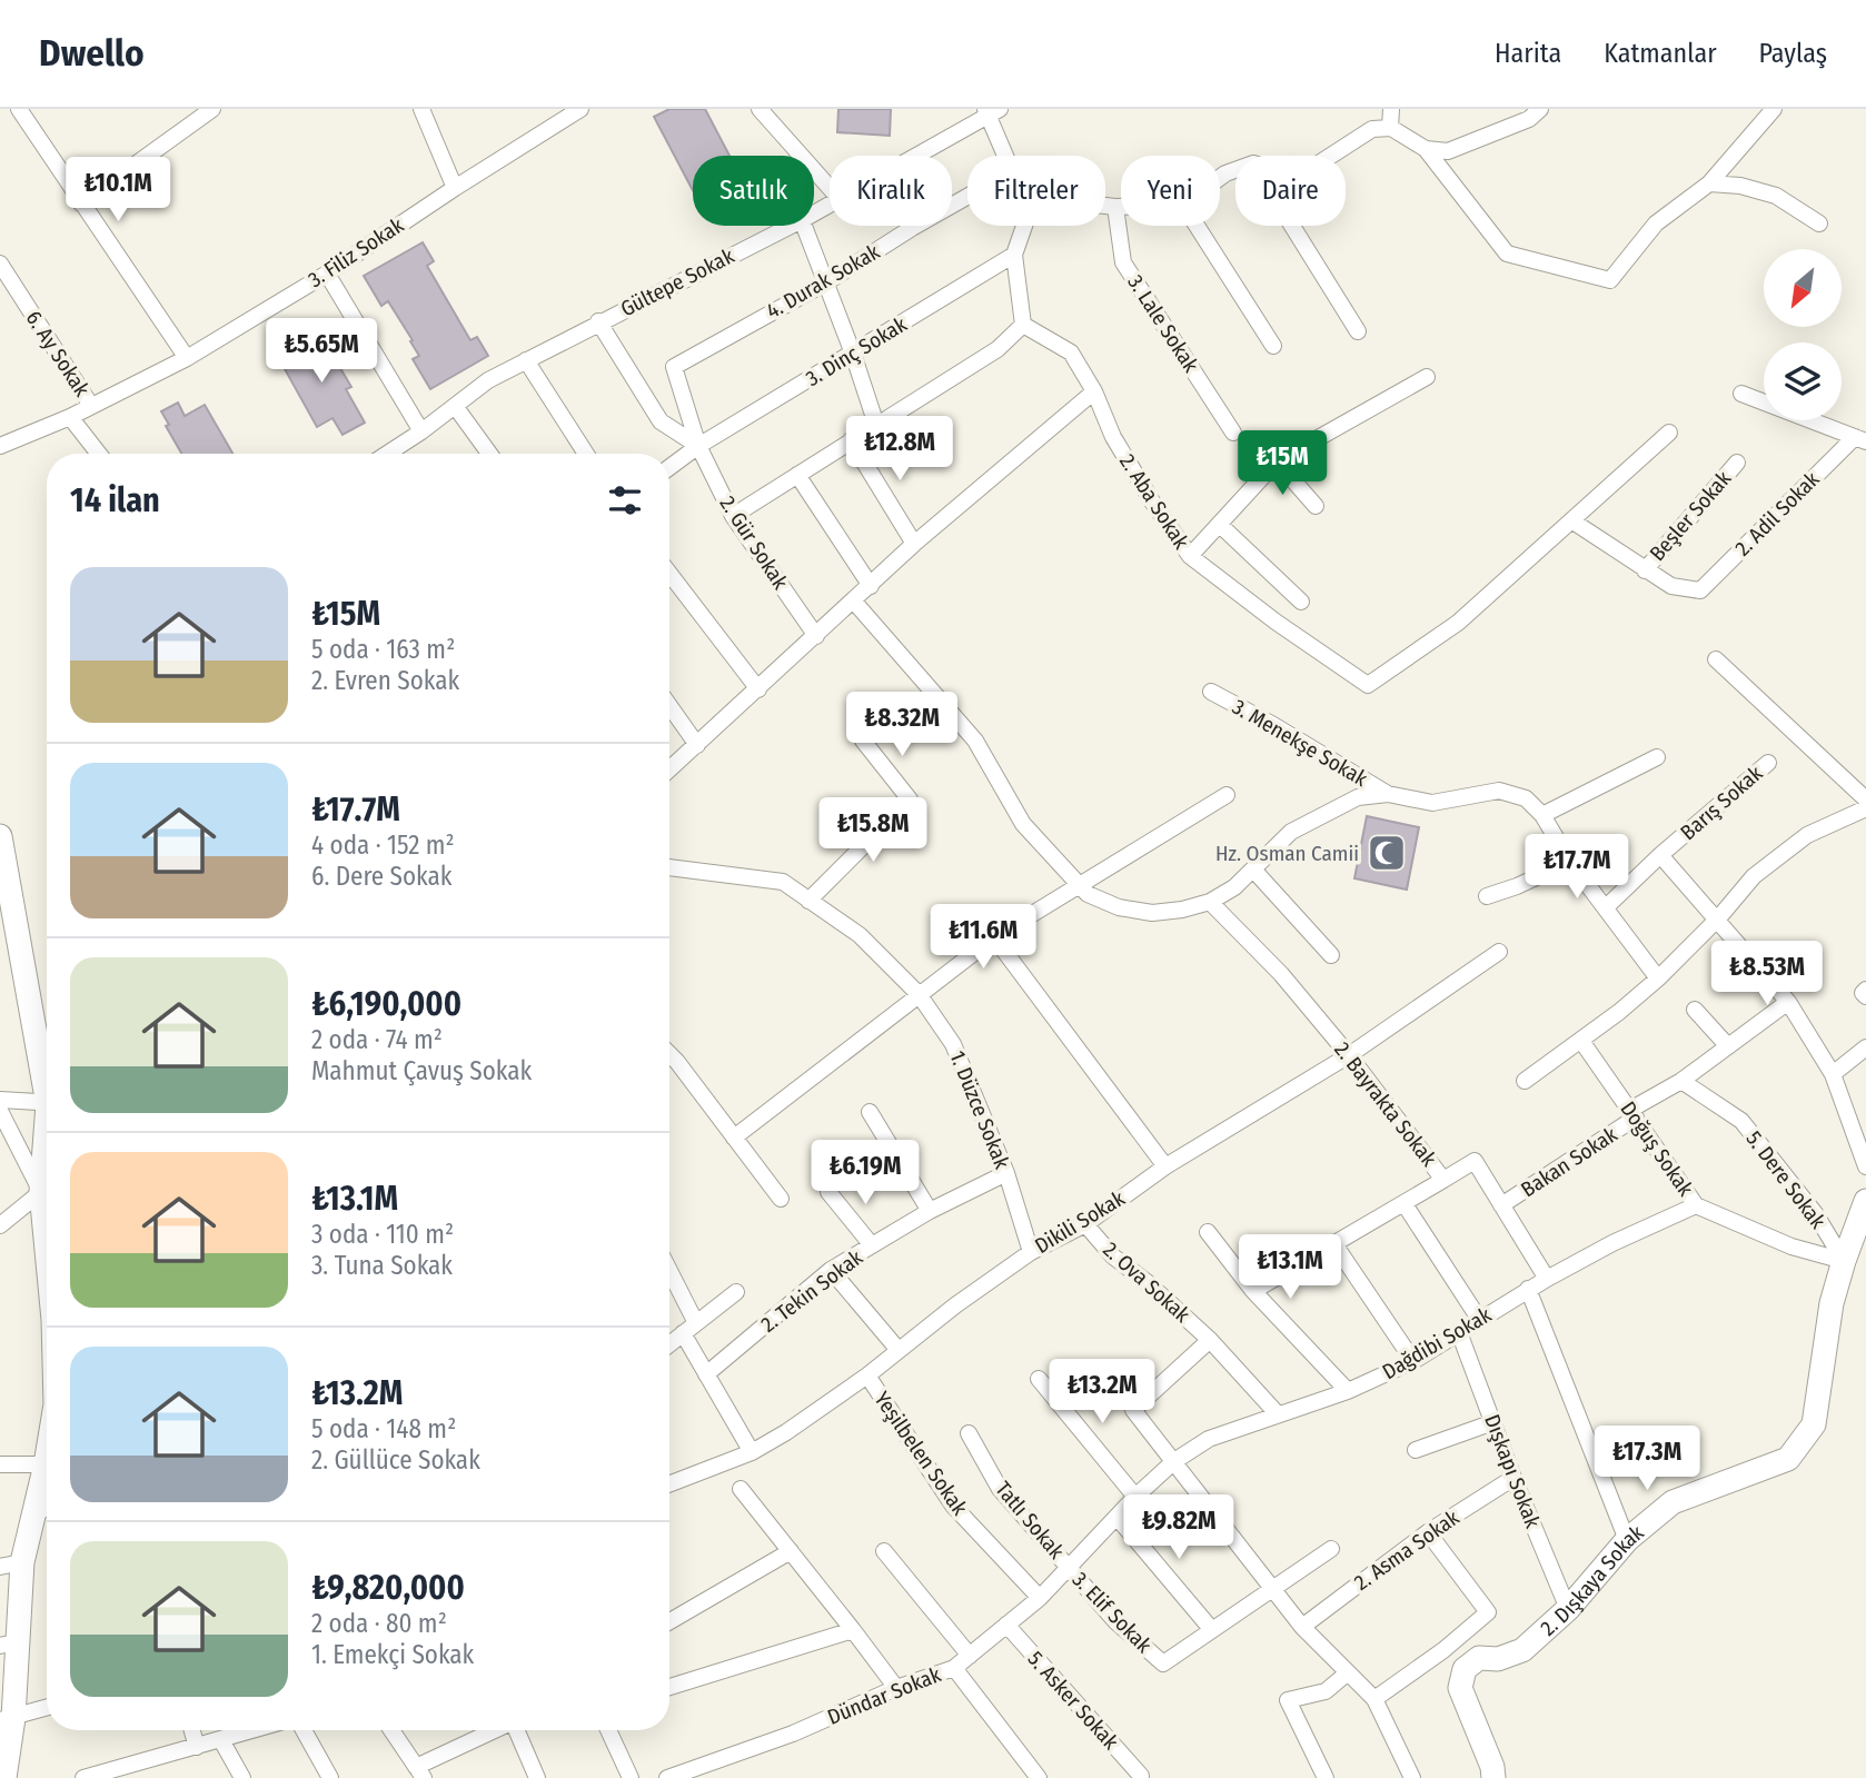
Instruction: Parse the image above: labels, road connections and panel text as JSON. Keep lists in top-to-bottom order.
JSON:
{
  "streets": {
    "street": [
      "3. Filiz Sokak",
      "4. Durak Sokak",
      "Gültepe Sokak",
      "3. Lale Sokak",
      "3. Dinç Sokak",
      "6. Ay Sokak",
      "2. Aba Sokak",
      "2. Adil Sokak",
      "Beşler Sokak",
      "2. Gür Sokak",
      "3. Menekşe Sokak",
      "Barış Sokak",
      "2. Bayrakta Sokak",
      "1. Düzce Sokak",
      "Doğuş Sokak",
      "Bakan Sokak",
      "5. Dere Sokak",
      "Dikili Sokak",
      "2. Ova Sokak",
      "2. Tekin Sokak",
      "Dağdibi Sokak",
      "Yeşilbelen Sokak",
      "Dışkapı Sokak",
      "Tatlı Sokak",
      "2. Asma Sokak",
      "2. Dışkaya Sokak",
      "3. Elif Sokak",
      "Dündar Sokak",
      "5. Asker Sokak"
    ]
  },
  "crossings": [
    ["3. Filiz Sokak", "6. Ay Sokak"],
    ["4. Durak Sokak", "2. Gür Sokak"],
    ["3. Dinç Sokak", "2. Gür Sokak"],
    ["2. Aba Sokak", "Beşler Sokak"],
    ["2. Adil Sokak", "Beşler Sokak"],
    ["2. Bayrakta Sokak", "Bakan Sokak"],
    ["2. Bayrakta Sokak", "Dikili Sokak"],
    ["2. Bayrakta Sokak", "Dağdibi Sokak"],
    ["1. Düzce Sokak", "Dikili Sokak"],
    ["1. Düzce Sokak", "2. Tekin Sokak"],
    ["Doğuş Sokak", "Bakan Sokak"],
    ["Doğuş Sokak", "5. Dere Sokak"],
    ["Doğuş Sokak", "Dağdibi Sokak"],
    ["Doğuş Sokak", "2. Dışkaya Sokak"],
    ["Bakan Sokak", "5. Dere Sokak"],
    ["5. Dere Sokak", "2. Dışkaya Sokak"],
    ["Dikili Sokak", "2. Ova Sokak"],
    ["Dikili Sokak", "Yeşilbelen Sokak"],
    ["2. Ova Sokak", "Dağdibi Sokak"],
    ["Dağdibi Sokak", "Dışkapı Sokak"],
    ["Dağdibi Sokak", "Dündar Sokak"],
    ["Yeşilbelen Sokak", "Dündar Sokak"],
    ["Dışkapı Sokak", "2. Asma Sokak"],
    ["Dışkapı Sokak", "2. Dışkaya Sokak"],
    ["Tatlı Sokak", "3. Elif Sokak"],
    ["Tatlı Sokak", "Dündar Sokak"],
    ["3. Elif Sokak", "Dündar Sokak"],
    ["Dündar Sokak", "5. Asker Sokak"]
  ],
  "places": {
    "mosque": ["Hz. Osman Camii"]
  },
  "north": "bottom left",
  "page": {
    "header": "Dwello",
    "nav": ["Harita", "Katmanlar", "Paylaş"],
    "chip": [
      "Satılık",
      "Kiralık",
      "Filtreler",
      "Yeni",
      "Daire"
    ],
    "price": [
      "₺10.1M",
      "₺5.65M",
      "₺12.8M",
      "₺15M",
      "₺8.32M",
      "₺15.8M",
      "₺17.7M",
      "₺11.6M",
      "₺8.53M",
      "₺6.19M",
      "₺13.1M",
      "₺13.2M",
      "₺17.3M",
      "₺9.82M"
    ],
    "heading": "14 ilan",
    "list": [
      {
        "name": "₺15M",
        "note": "5 oda · 163 m² · 2. Evren Sokak"
      },
      {
        "name": "₺17.7M",
        "note": "4 oda · 152 m² · 6. Dere Sokak"
      },
      {
        "name": "₺6,190,000",
        "note": "2 oda · 74 m² · Mahmut Çavuş Sokak"
      },
      {
        "name": "₺13.1M",
        "note": "3 oda · 110 m² · 3. Tuna Sokak"
      },
      {
        "name": "₺13.2M",
        "note": "5 oda · 148 m² · 2. Güllüce Sokak"
      },
      {
        "name": "₺9,820,000",
        "note": "2 oda · 80 m² · 1. Emekçi Sokak"
      }
    ]
  }
}
